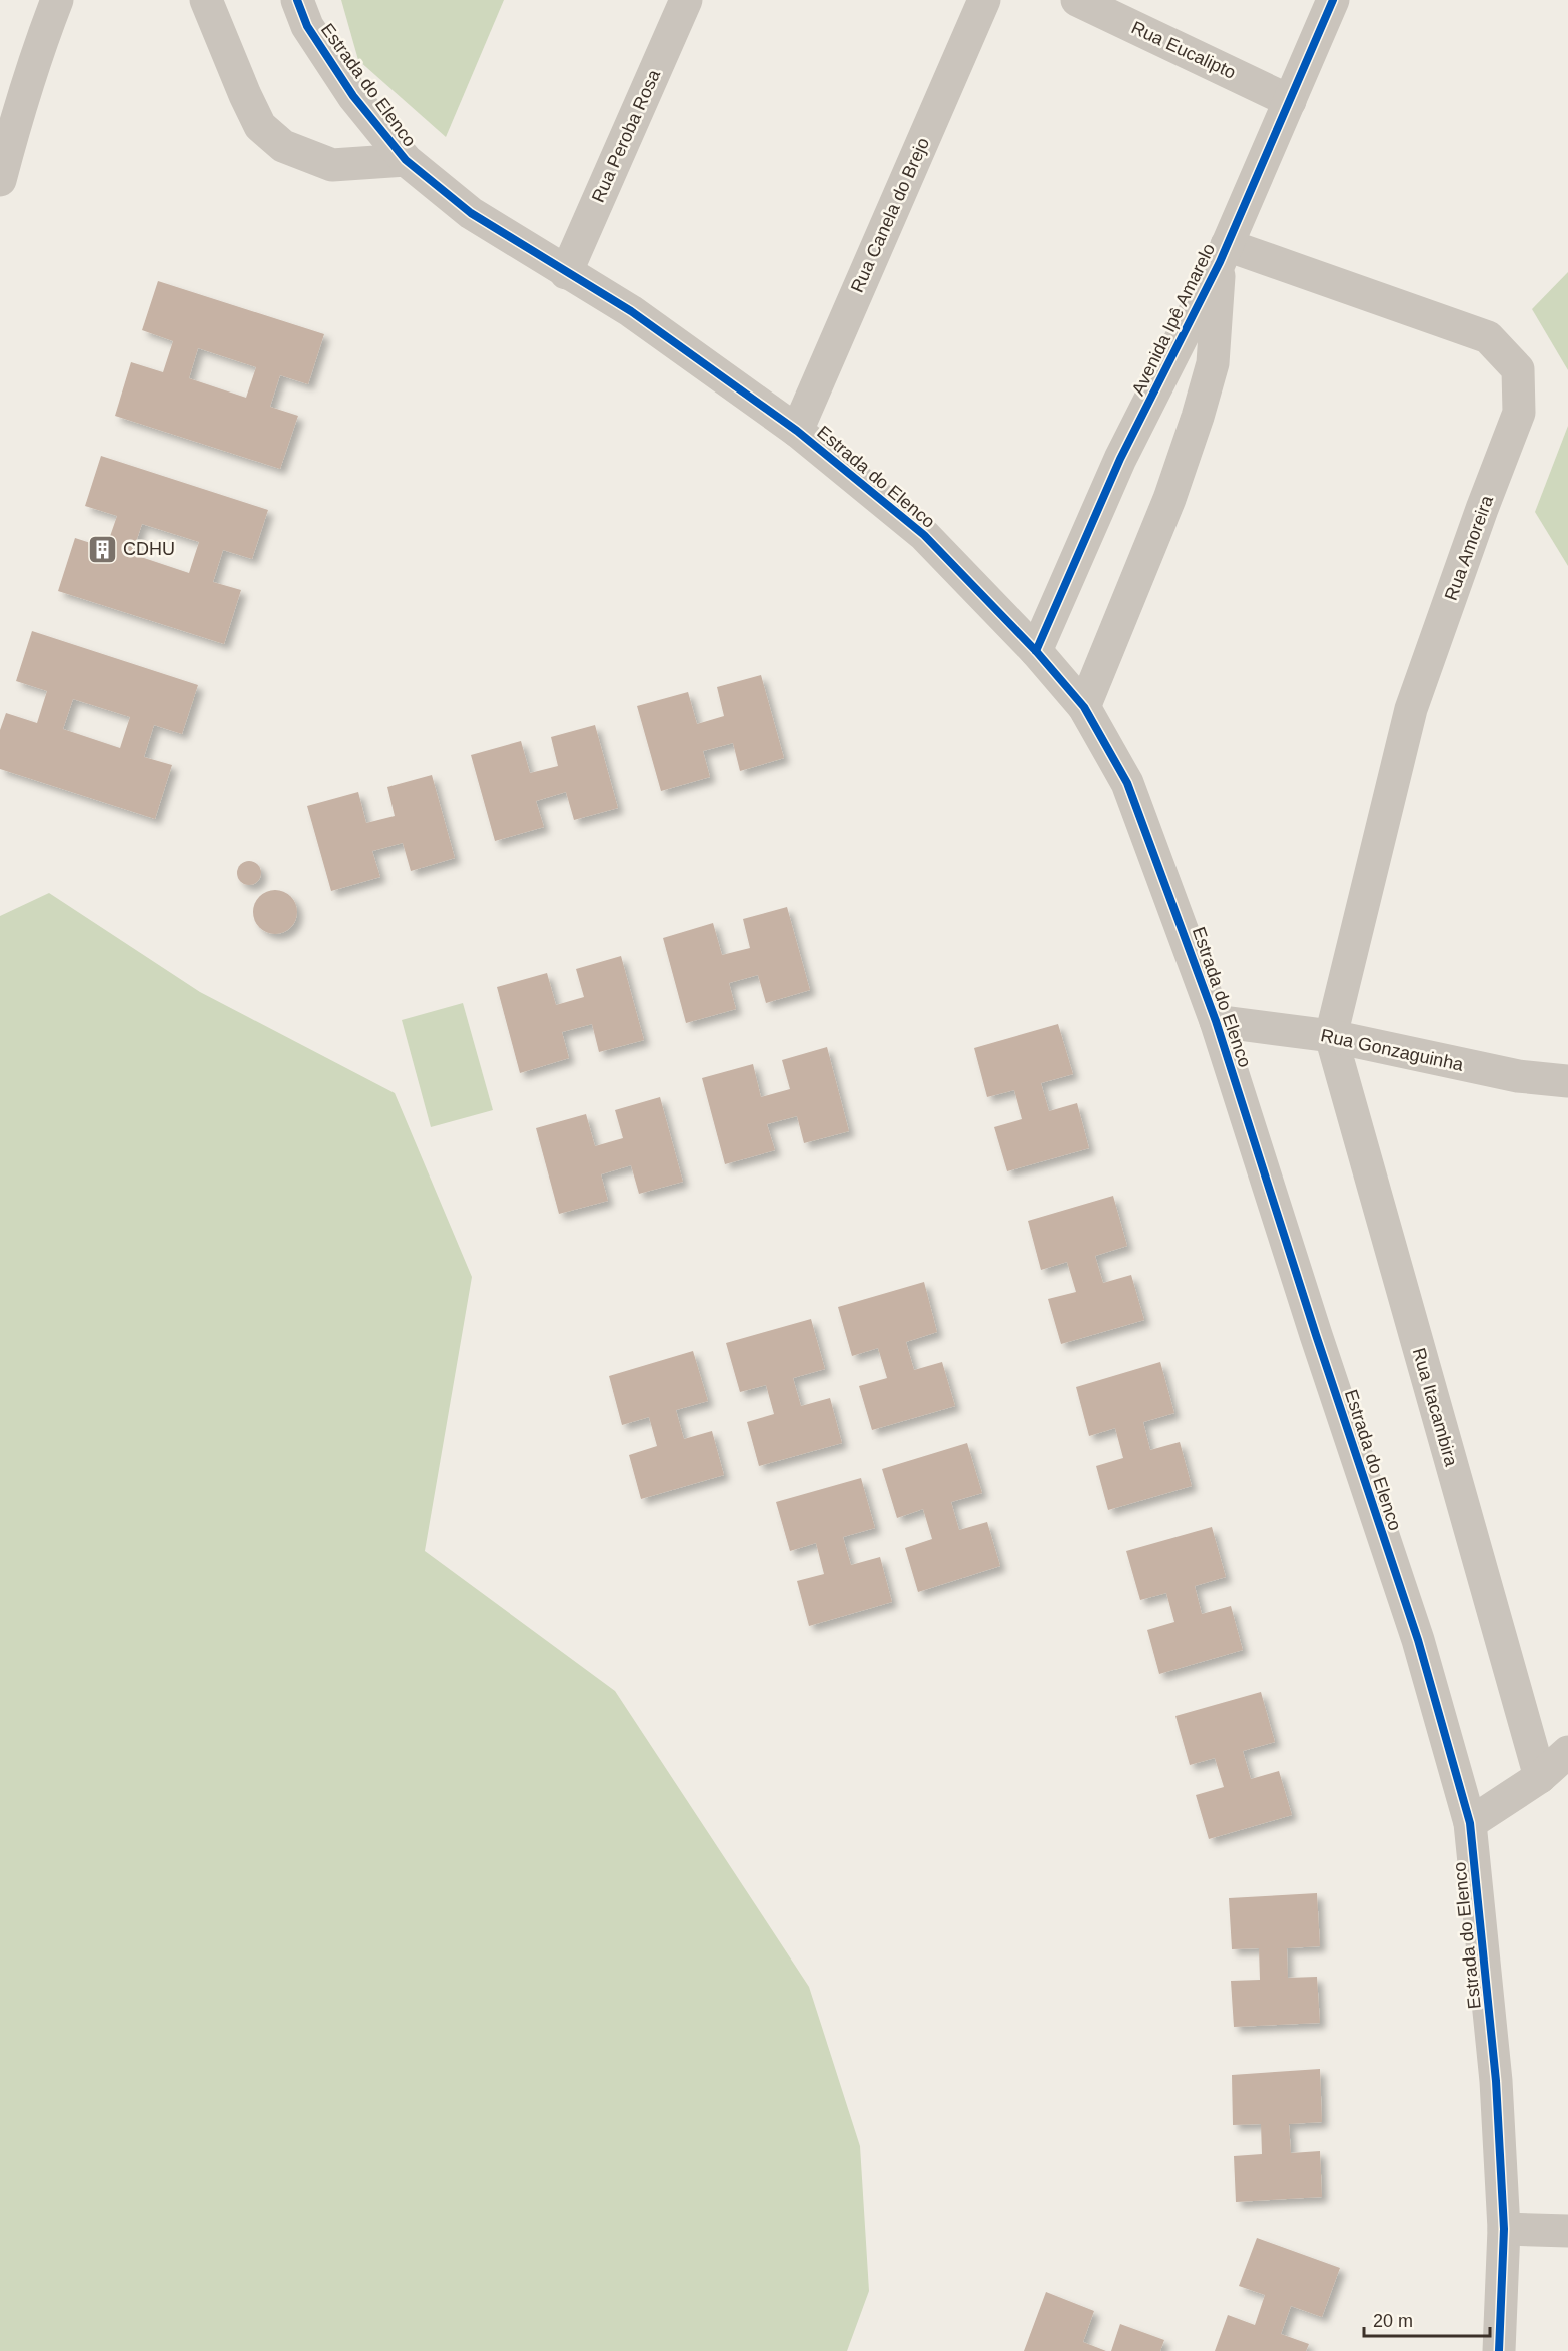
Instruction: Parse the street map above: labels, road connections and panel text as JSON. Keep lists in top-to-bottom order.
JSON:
{
  "streets": {
    "street": [
      "Rua Eucalipto",
      "Estrada do Elenco",
      "Rua Peroba Rosa",
      "Rua Canela do Brejo",
      "Avenida Ipê Amarelo",
      "Rua Amoreira",
      "Rua Gonzaguinha",
      "Rua Itacambira"
    ]
  },
  "crossings": [
    ["Rua Eucalipto", "Avenida Ipê Amarelo"],
    ["Estrada do Elenco", "Rua Peroba Rosa"],
    ["Estrada do Elenco", "Rua Canela do Brejo"],
    ["Estrada do Elenco", "Avenida Ipê Amarelo"],
    ["Estrada do Elenco", "Rua Gonzaguinha"],
    ["Avenida Ipê Amarelo", "Rua Amoreira"],
    ["Rua Amoreira", "Rua Gonzaguinha"],
    ["Rua Amoreira", "Rua Itacambira"],
    ["Rua Gonzaguinha", "Rua Itacambira"]
  ],
  "places": {
    "building": ["CDHU"]
  },
  "scale_bar": "20 m"
}
